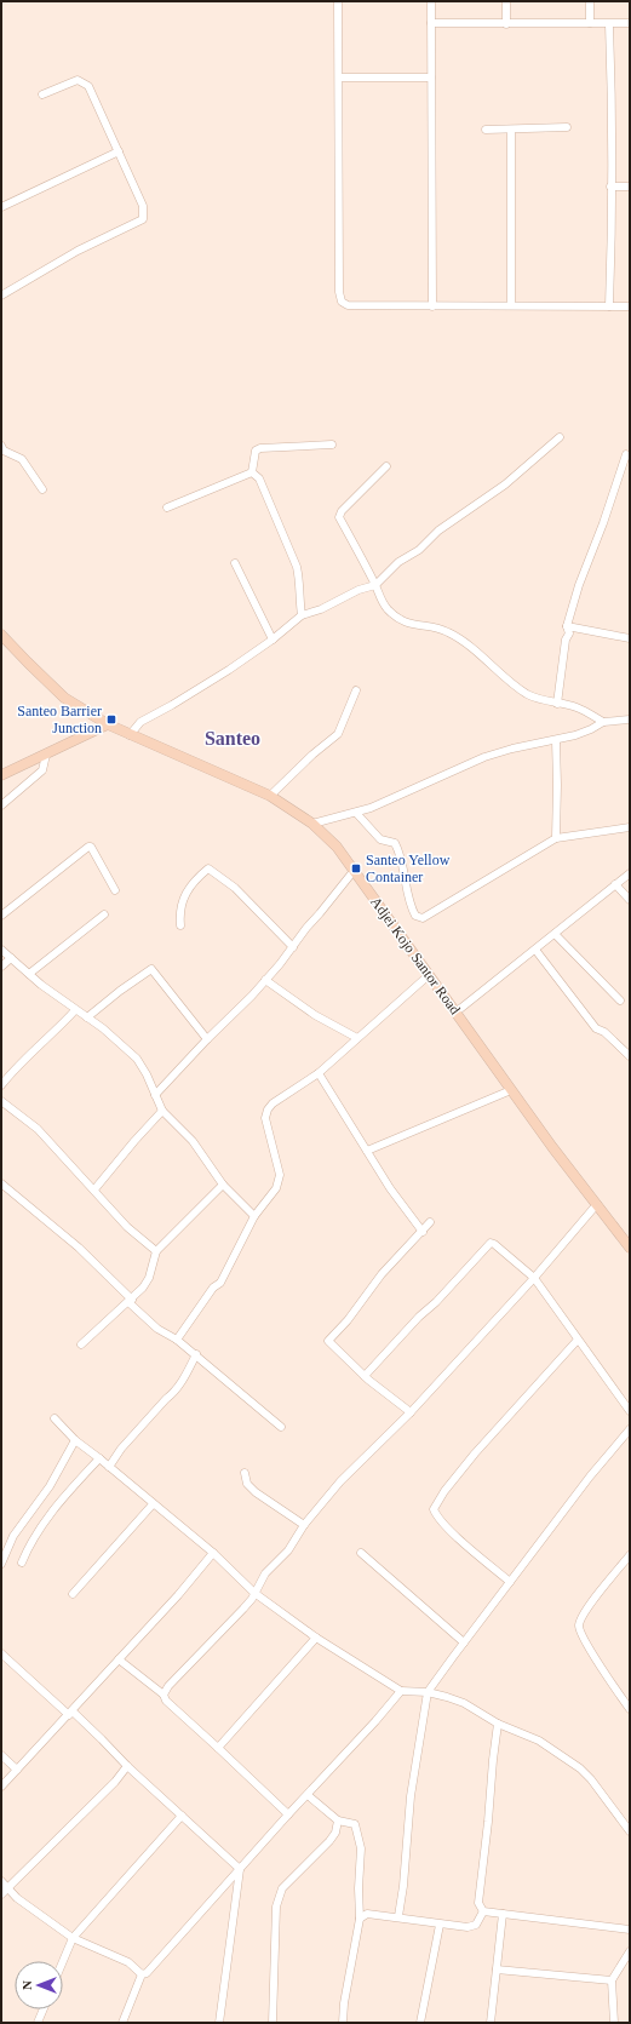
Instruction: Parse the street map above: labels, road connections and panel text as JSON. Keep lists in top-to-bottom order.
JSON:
{
  "streets": {
    "street": ["Adjei Kojo Santor Road"]
  },
  "districts": ["Santeo"],
  "places": {
    "transit": ["Santeo Barrier Junction", "Santeo Yellow Container"]
  },
  "north": "left"
}
